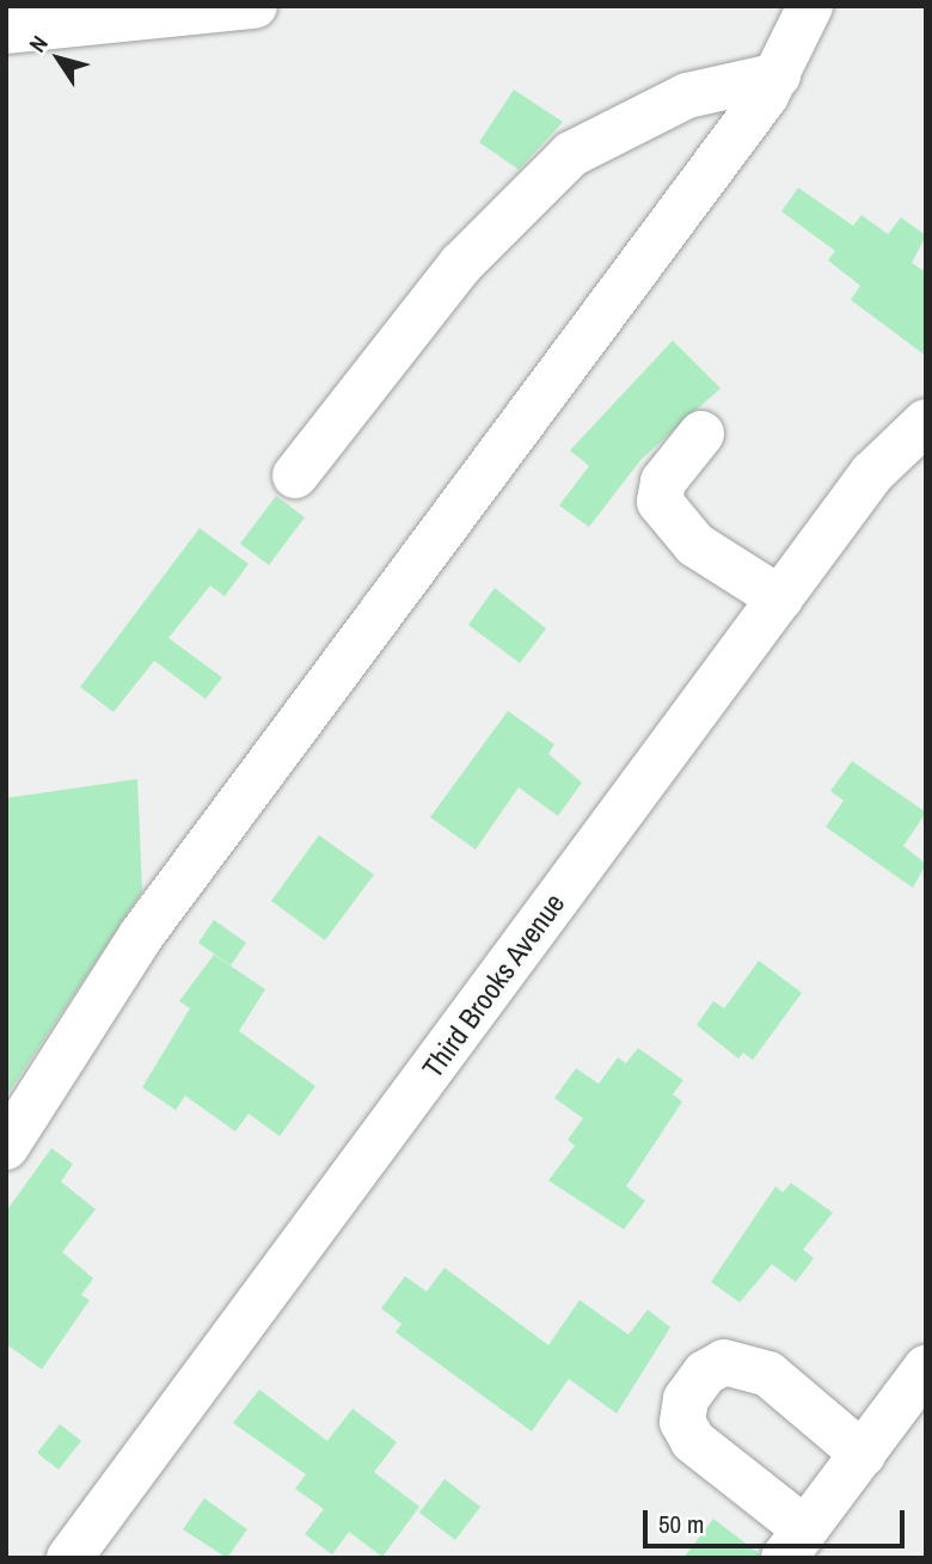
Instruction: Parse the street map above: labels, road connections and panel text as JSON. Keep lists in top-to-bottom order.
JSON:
{
  "streets": {
    "street": ["Third Brooks Avenue"]
  },
  "scale_bar": "50 m",
  "north": "top left"
}
